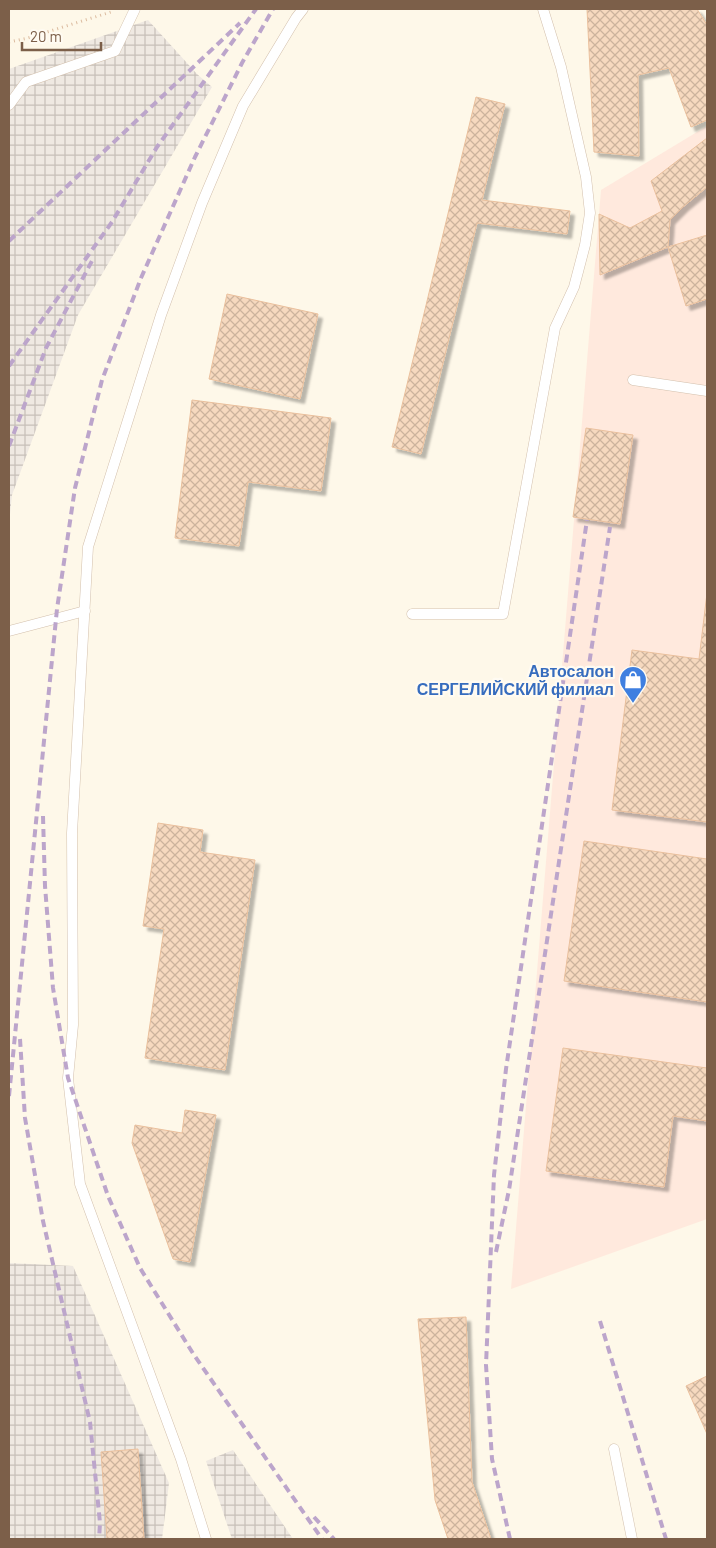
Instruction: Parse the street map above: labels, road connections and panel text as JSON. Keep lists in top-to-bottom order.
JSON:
{
  "places": {
    "shop": ["Автосалон СЕРГЕЛИЙСКИЙ филиал"]
  },
  "scale_bar": "20 m"
}
